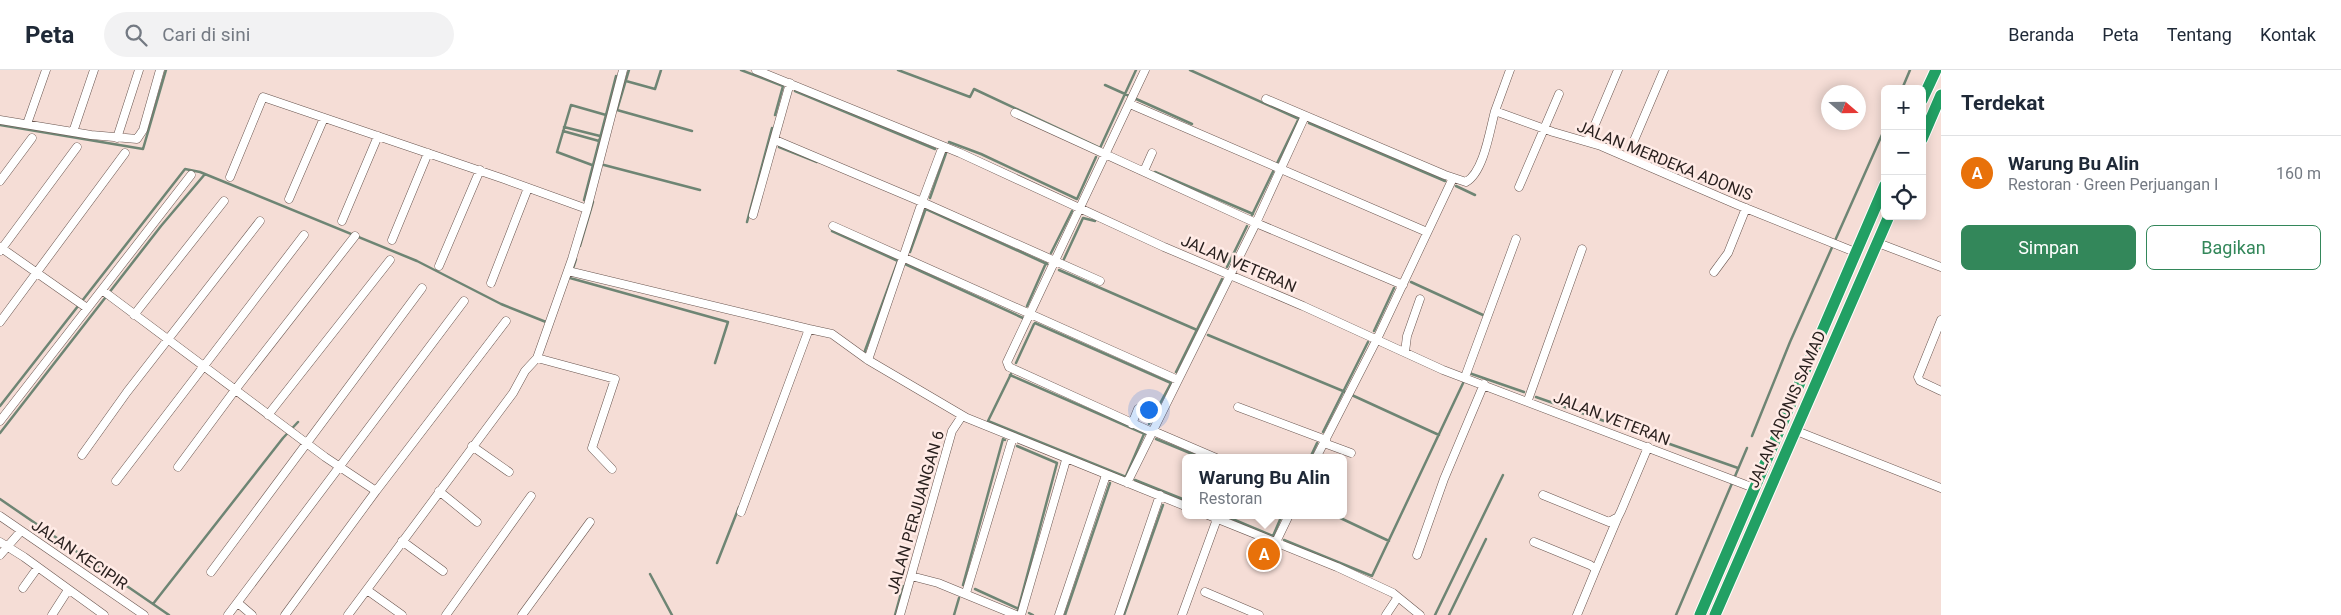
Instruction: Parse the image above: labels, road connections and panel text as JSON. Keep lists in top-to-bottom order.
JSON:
{
  "streets": {
    "highway": ["JALAN ADONIS SAMAD"],
    "street": [
      "JALAN MERDEKA ADONIS",
      "JALAN VETERAN",
      "JALAN PERJUANGAN 6",
      "JALAN KECIPIR"
    ]
  },
  "north": "right",
  "page": {
    "header": "Peta",
    "search": "Cari di sini",
    "nav": [
      "Beranda",
      "Peta",
      "Tentang",
      "Kontak"
    ],
    "heading": "Terdekat",
    "map_buttons": ["+", "−"],
    "list": [
      {
        "mark": "A",
        "name": "Warung Bu Alin",
        "note": "Restoran · Green Perjuangan I",
        "value": "160 m"
      }
    ],
    "buttons": ["Simpan", "Bagikan"],
    "popup": ["Warung Bu Alin", "Restoran"],
    "pins": "A"
  }
}
